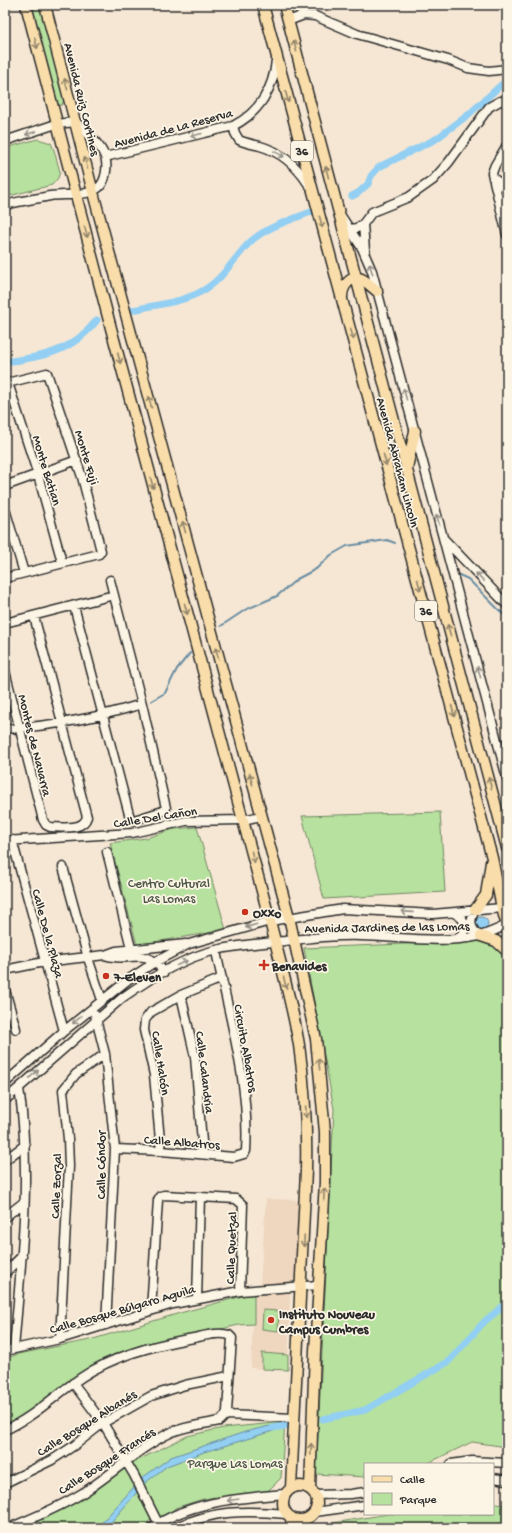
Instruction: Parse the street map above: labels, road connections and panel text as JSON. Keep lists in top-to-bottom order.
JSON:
{
  "streets": {
    "main road": ["Avenida Ruiz Cortines", "36", "Avenida Abraham Lincoln"],
    "street": [
      "Avenida de La Reserva",
      "Monte Fuji",
      "Monte Batian",
      "Montes de Navarra",
      "Calle Del Cañon",
      "Avenida Jardines de las Lomas",
      "Calle De la Plaza",
      "Circuito Albatros",
      "Calle Halcón",
      "Calle Calandria",
      "Calle Albatros",
      "Calle Cóndor",
      "Calle Zorzal",
      "Calle Quetzal",
      "Calle Bosque Búlgaro Aguila",
      "Calle Bosque Albanés",
      "Calle Bosque Francés"
    ]
  },
  "crossings": [
    ["Avenida Ruiz Cortines", "Avenida de La Reserva"],
    ["Avenida Ruiz Cortines", "Calle Del Cañon"],
    ["Avenida Ruiz Cortines", "Avenida Jardines de las Lomas"],
    ["Avenida Ruiz Cortines", "Calle Bosque Búlgaro Aguila"],
    ["Avenida de La Reserva", "Avenida Abraham Lincoln"],
    ["Monte Fuji", "Monte Batian"],
    ["Avenida Abraham Lincoln", "Avenida Jardines de las Lomas"],
    ["Calle Del Cañon", "Calle De la Plaza"],
    ["Avenida Jardines de las Lomas", "Calle De la Plaza"],
    ["Avenida Jardines de las Lomas", "Circuito Albatros"],
    ["Avenida Jardines de las Lomas", "Calle Cóndor"],
    ["Circuito Albatros", "Calle Halcón"],
    ["Circuito Albatros", "Calle Albatros"],
    ["Calle Halcón", "Calle Calandria"],
    ["Calle Halcón", "Calle Albatros"],
    ["Calle Calandria", "Calle Albatros"],
    ["Calle Albatros", "Calle Cóndor"],
    ["Calle Cóndor", "Calle Zorzal"],
    ["Calle Cóndor", "Calle Bosque Búlgaro Aguila"],
    ["Calle Zorzal", "Calle Bosque Búlgaro Aguila"],
    ["Calle Quetzal", "Calle Bosque Búlgaro Aguila"]
  ],
  "one_way": ["Avenida de La Reserva"],
  "parks": ["Centro Cultural Las Lomas", "Parque Las Lomas"],
  "places": {
    "other": ["Oxxo", "7-Eleven", "Instituto Nouveau Campus Cumbres"],
    "health": ["Benavides"]
  },
  "legend": ["Calle", "Parque"]
}
